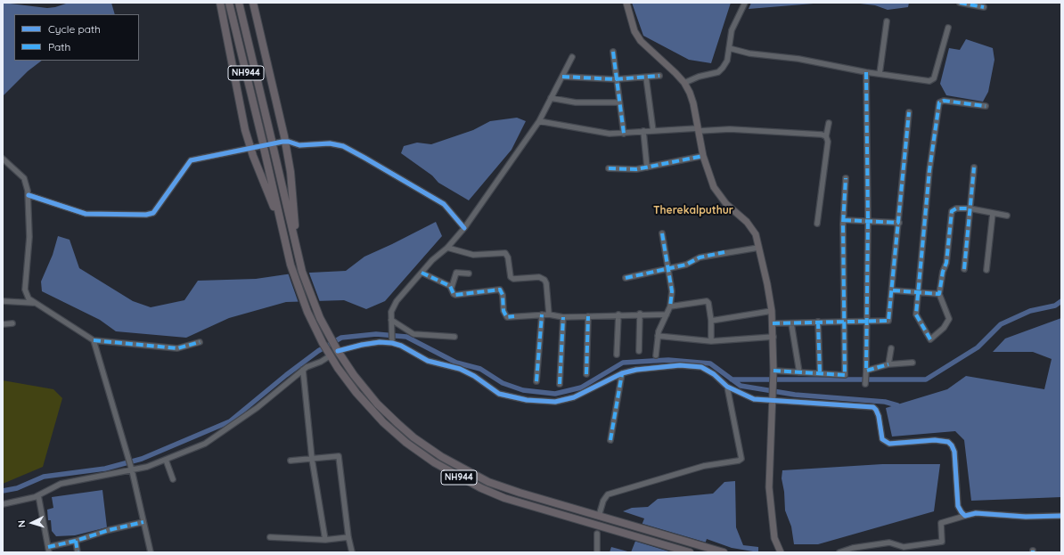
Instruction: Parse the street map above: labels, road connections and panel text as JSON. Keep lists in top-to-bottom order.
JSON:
{
  "streets": {
    "highway": ["NH944"]
  },
  "districts": ["Therekalputhur"],
  "legend": ["Cycle path", "Path"],
  "north": "left"
}
